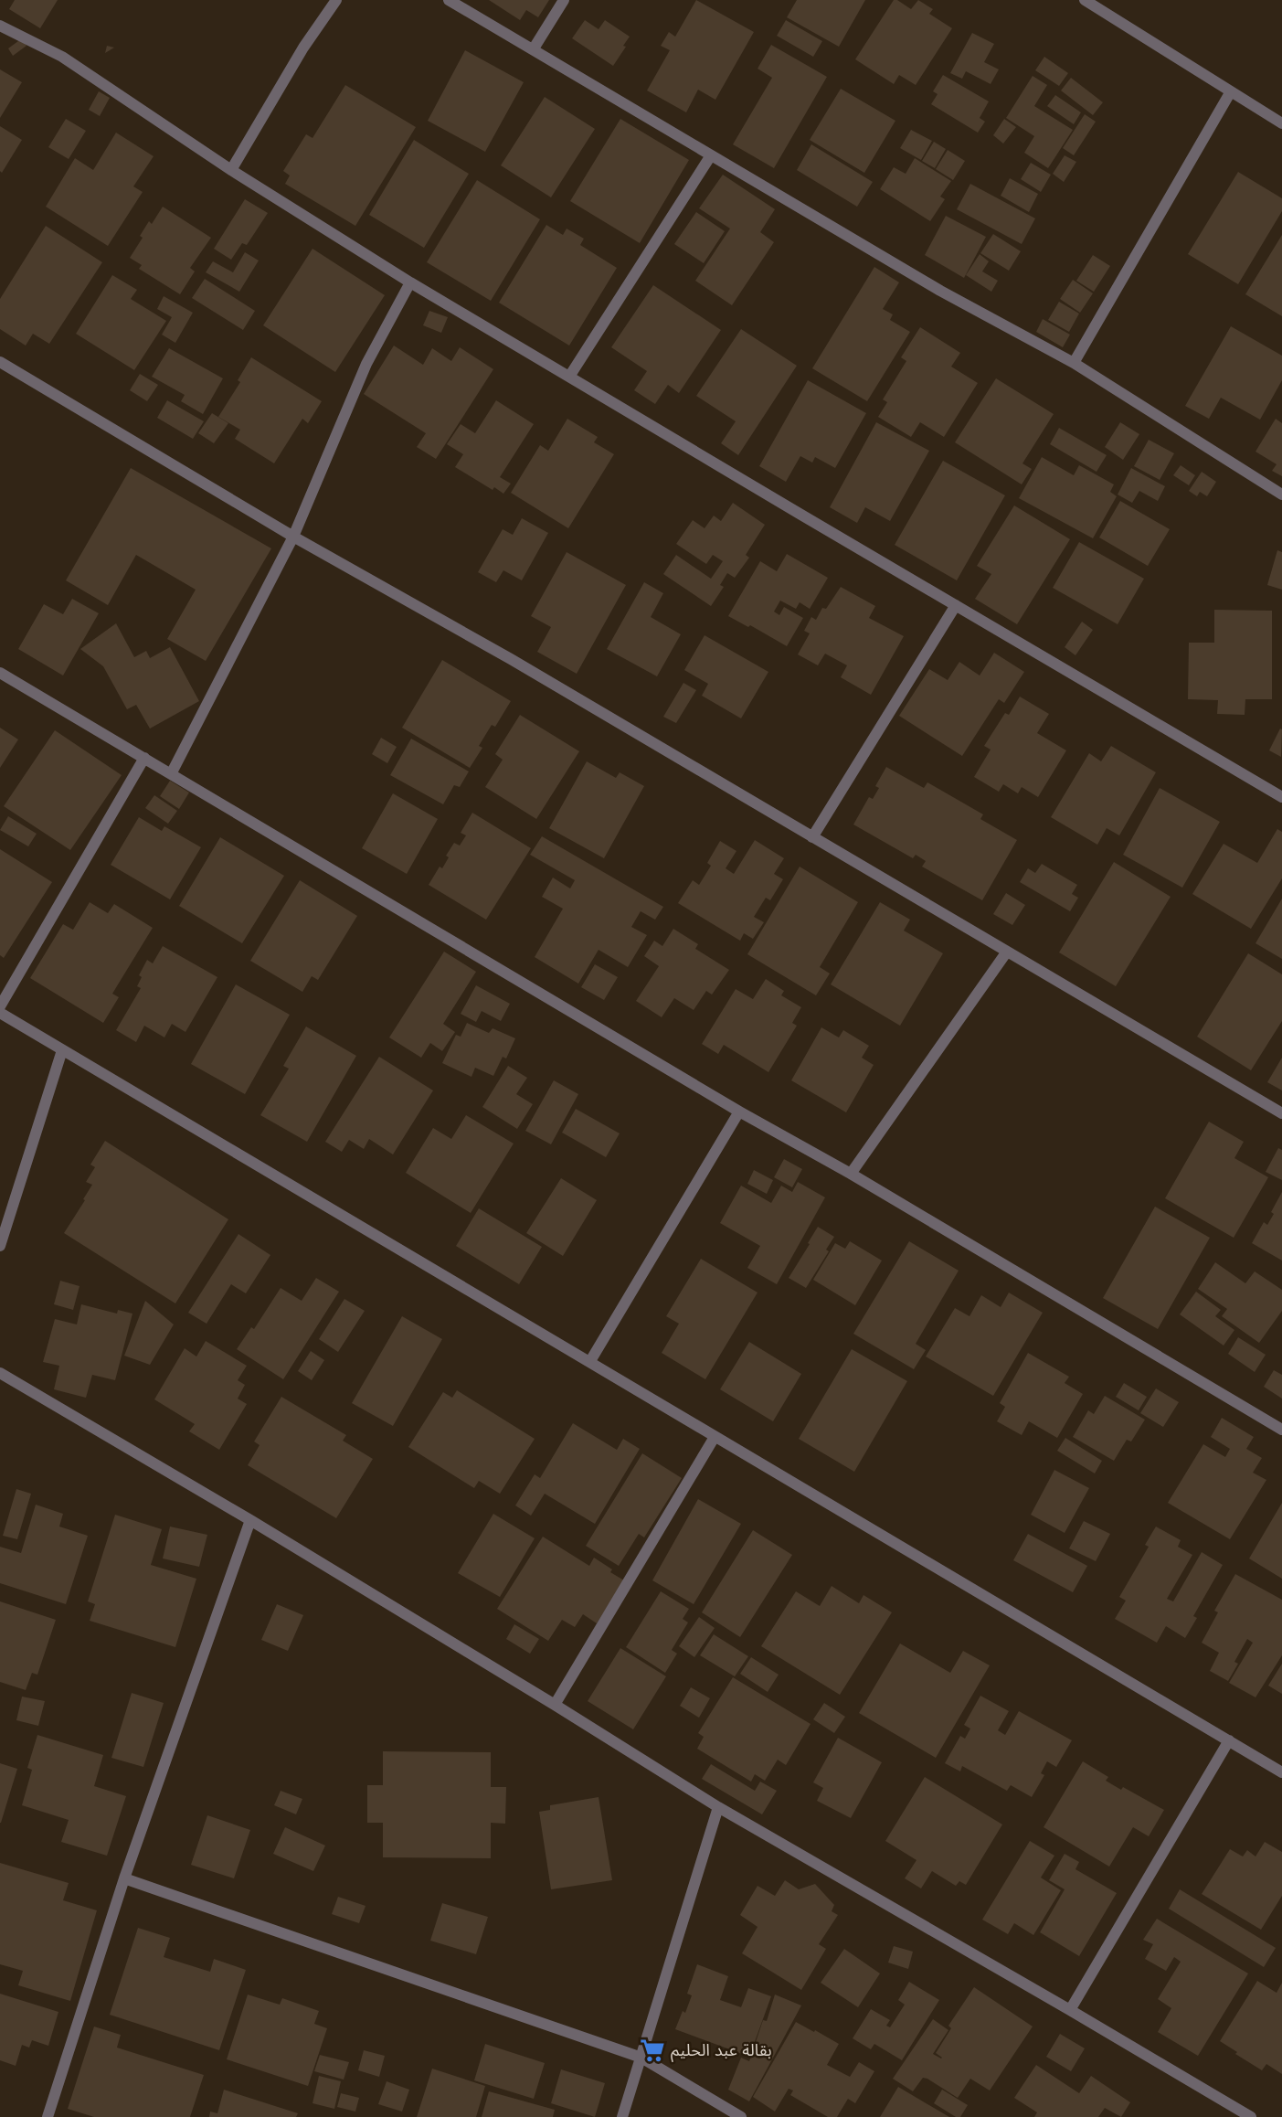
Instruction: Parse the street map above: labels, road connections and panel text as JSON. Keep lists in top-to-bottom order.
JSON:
{
  "places": {
    "supermarket": ["بقالة عبد الحليم"]
  }
}
